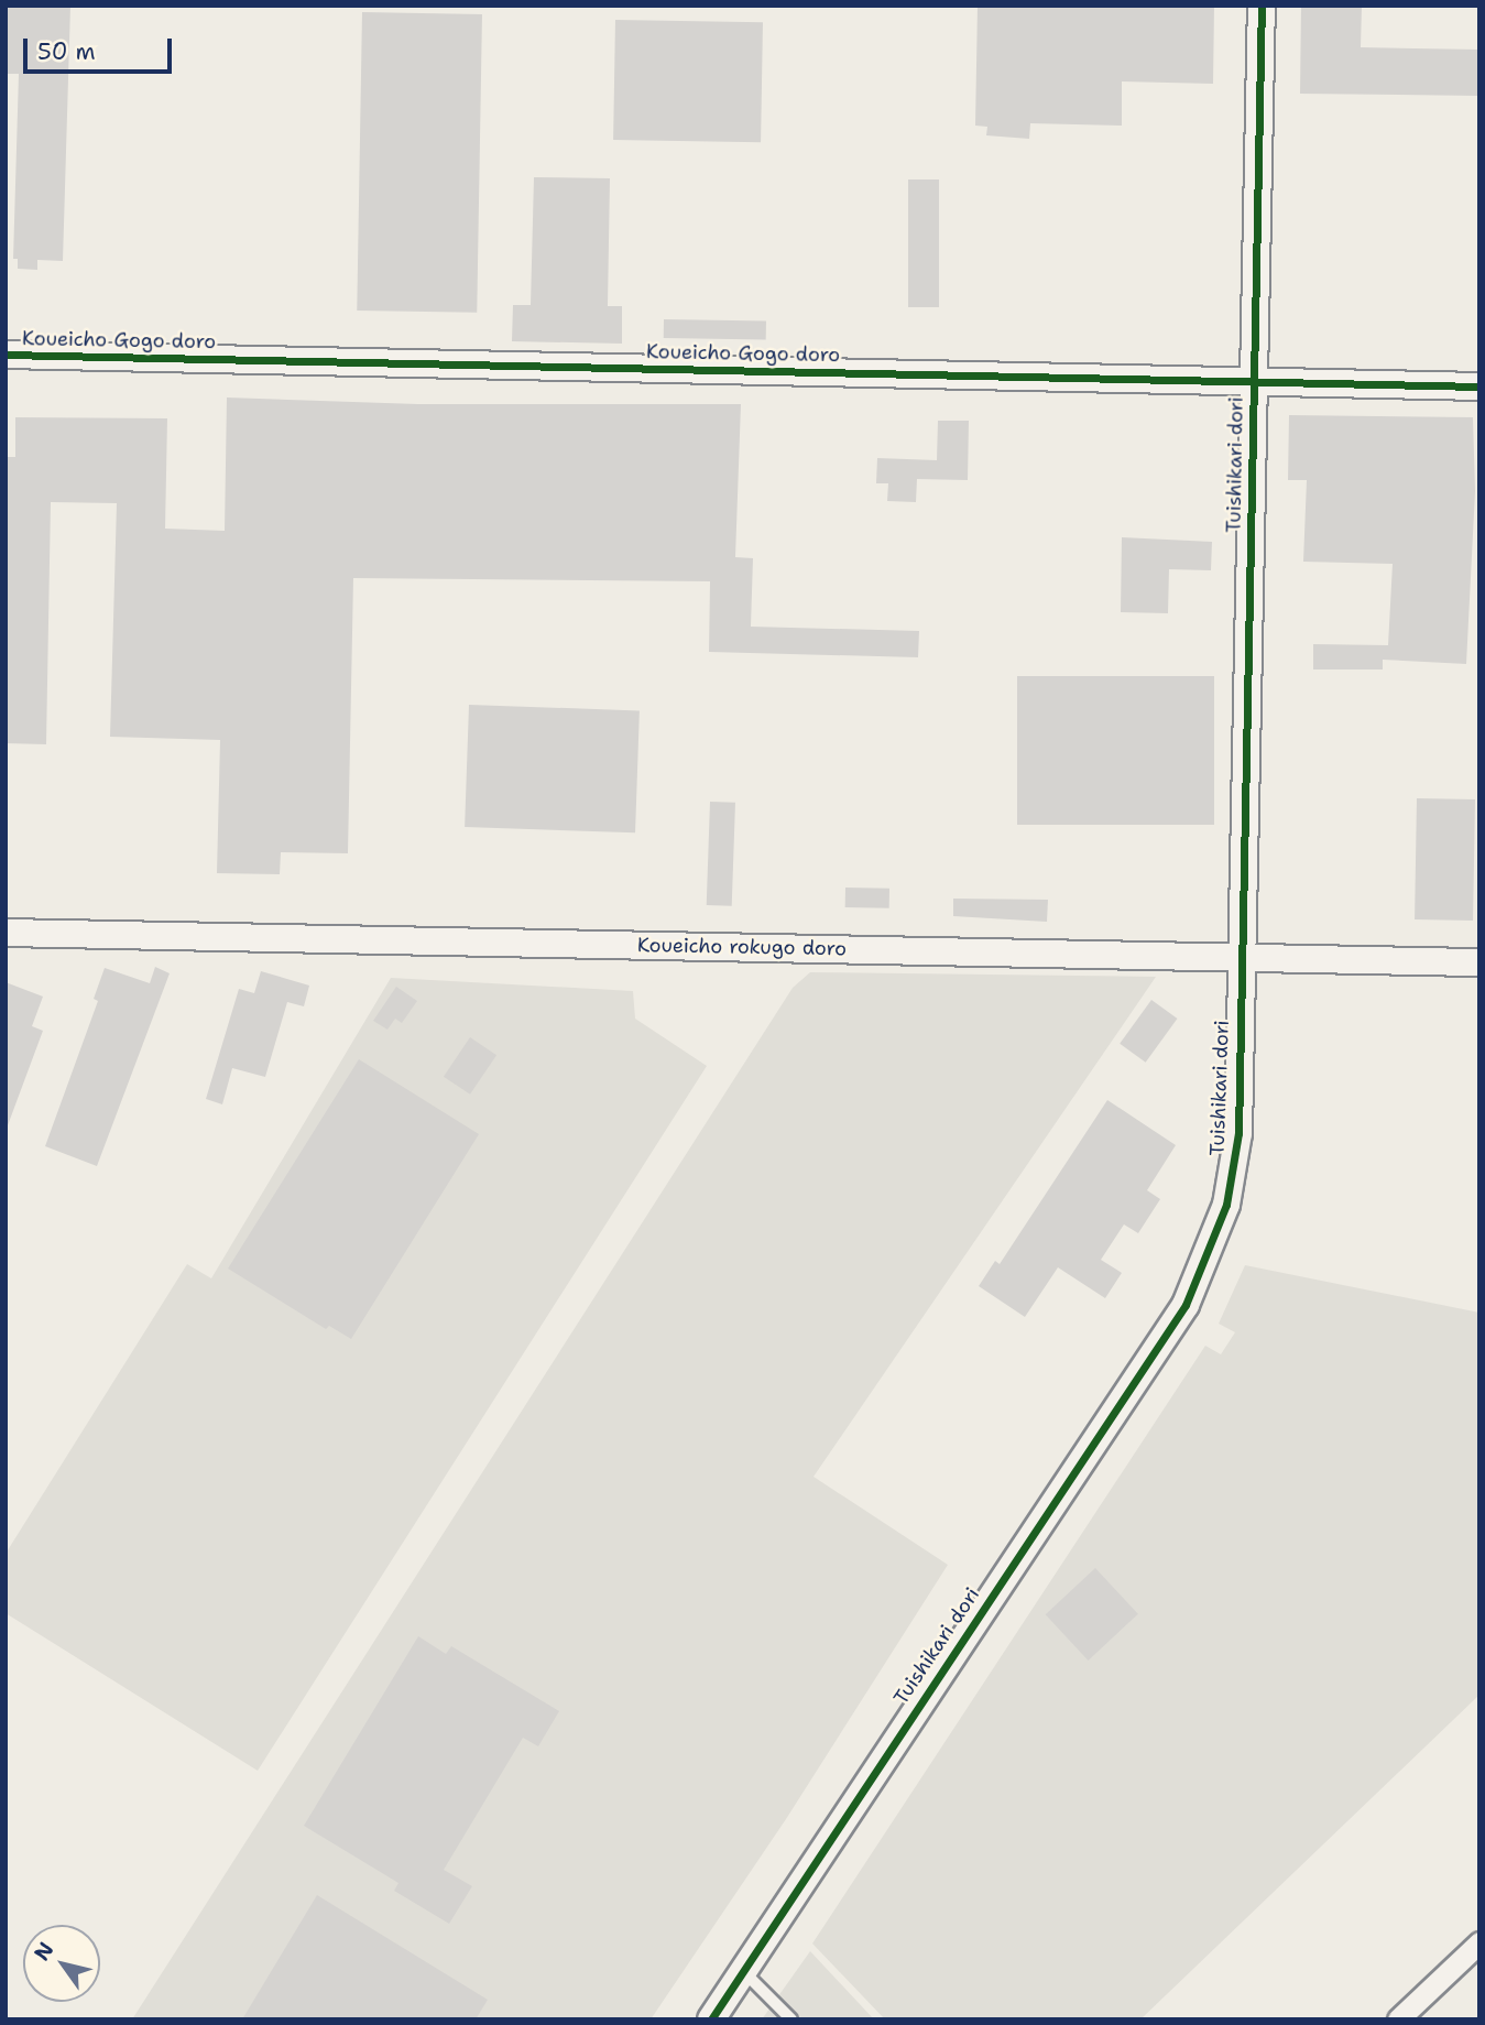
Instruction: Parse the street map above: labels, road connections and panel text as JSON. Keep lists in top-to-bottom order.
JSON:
{
  "streets": {
    "street": ["Koueicho Gogo doro", "Tuishikari dori", "Koueicho rokugo doro"]
  },
  "crossings": [
    ["Koueicho Gogo doro", "Tuishikari dori"],
    ["Tuishikari dori", "Koueicho rokugo doro"]
  ],
  "scale_bar": "50 m",
  "north": "top left"
}
